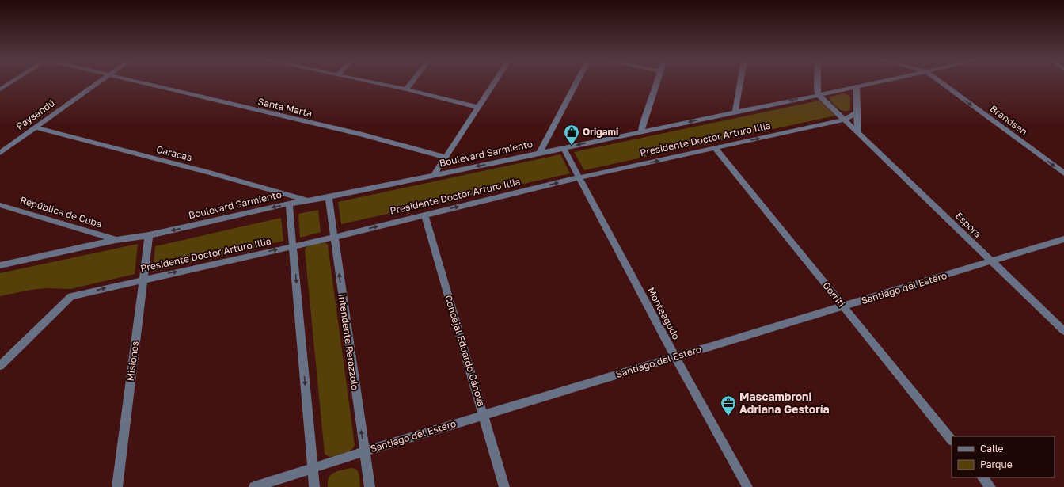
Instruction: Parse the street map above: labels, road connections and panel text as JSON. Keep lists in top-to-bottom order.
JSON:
{
  "streets": {
    "street": [
      "Santa Marta",
      "Paysandú",
      "Brandsen",
      "Presidente Doctor Arturo Illia",
      "Caracas",
      "Boulevard Sarmiento",
      "República de Cuba",
      "Espora",
      "Santiago del Estero",
      "Gorriti",
      "Monteagudo",
      "Intendente Perazzolo",
      "Concejal Eduardo Cánova",
      "Misiones"
    ]
  },
  "crossings": [
    ["Paysandú", "Caracas"],
    ["Presidente Doctor Arturo Illia", "Espora"],
    ["Presidente Doctor Arturo Illia", "Gorriti"],
    ["Presidente Doctor Arturo Illia", "Monteagudo"],
    ["Presidente Doctor Arturo Illia", "Intendente Perazzolo"],
    ["Presidente Doctor Arturo Illia", "Concejal Eduardo Cánova"],
    ["Presidente Doctor Arturo Illia", "Misiones"],
    ["Caracas", "Boulevard Sarmiento"],
    ["Boulevard Sarmiento", "República de Cuba"],
    ["Boulevard Sarmiento", "Espora"],
    ["Boulevard Sarmiento", "Monteagudo"],
    ["Boulevard Sarmiento", "Intendente Perazzolo"],
    ["Boulevard Sarmiento", "Misiones"],
    ["Espora", "Santiago del Estero"],
    ["Santiago del Estero", "Gorriti"],
    ["Santiago del Estero", "Monteagudo"],
    ["Santiago del Estero", "Intendente Perazzolo"],
    ["Santiago del Estero", "Concejal Eduardo Cánova"]
  ],
  "one_way": ["Brandsen", "Presidente Doctor Arturo Illia", "Boulevard Sarmiento"],
  "places": {
    "shop": ["Origami"],
    "office": ["Mascambroni Adriana Gestoría"]
  },
  "legend": ["Calle", "Parque"]
}
